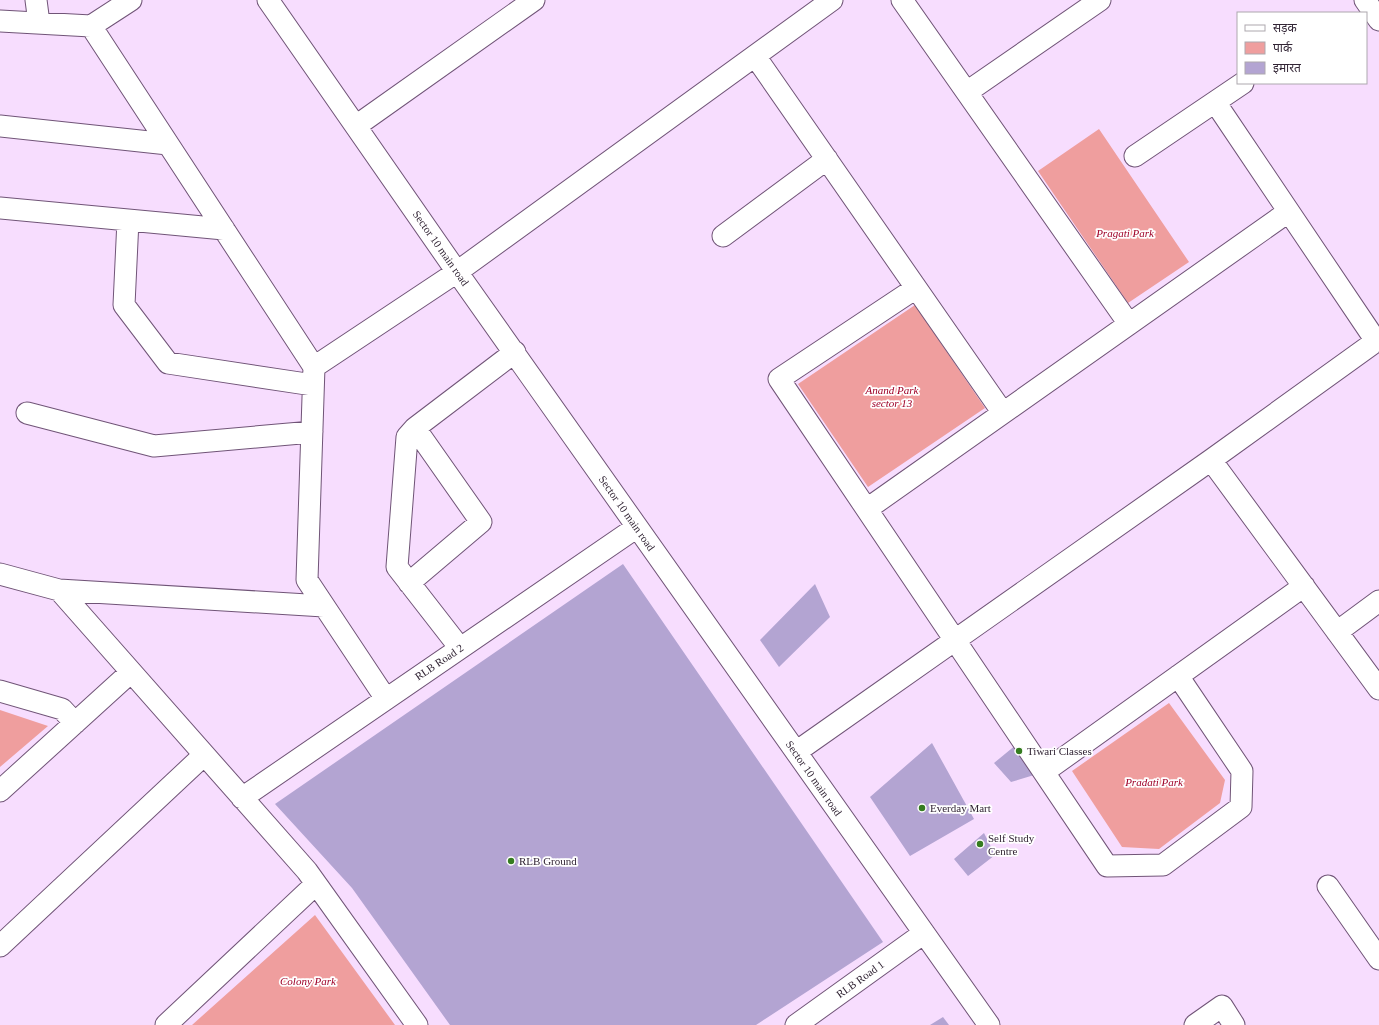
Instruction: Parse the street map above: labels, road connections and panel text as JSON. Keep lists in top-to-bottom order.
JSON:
{
  "streets": {
    "street": ["Sector 10 main road", "RLB Road 2", "RLB Road 1"]
  },
  "crossings": [
    ["Sector 10 main road", "RLB Road 2"],
    ["Sector 10 main road", "RLB Road 1"]
  ],
  "parks": [
    "Pragati Park",
    "Anand Park sector 13",
    "Pradati Park",
    "Colony Park"
  ],
  "places": [
    "Tiwari Classes",
    "Everday Mart",
    "Self Study Centre",
    "RLB Ground"
  ],
  "legend": ["सड़क", "पार्क", "इमारत"]
}
